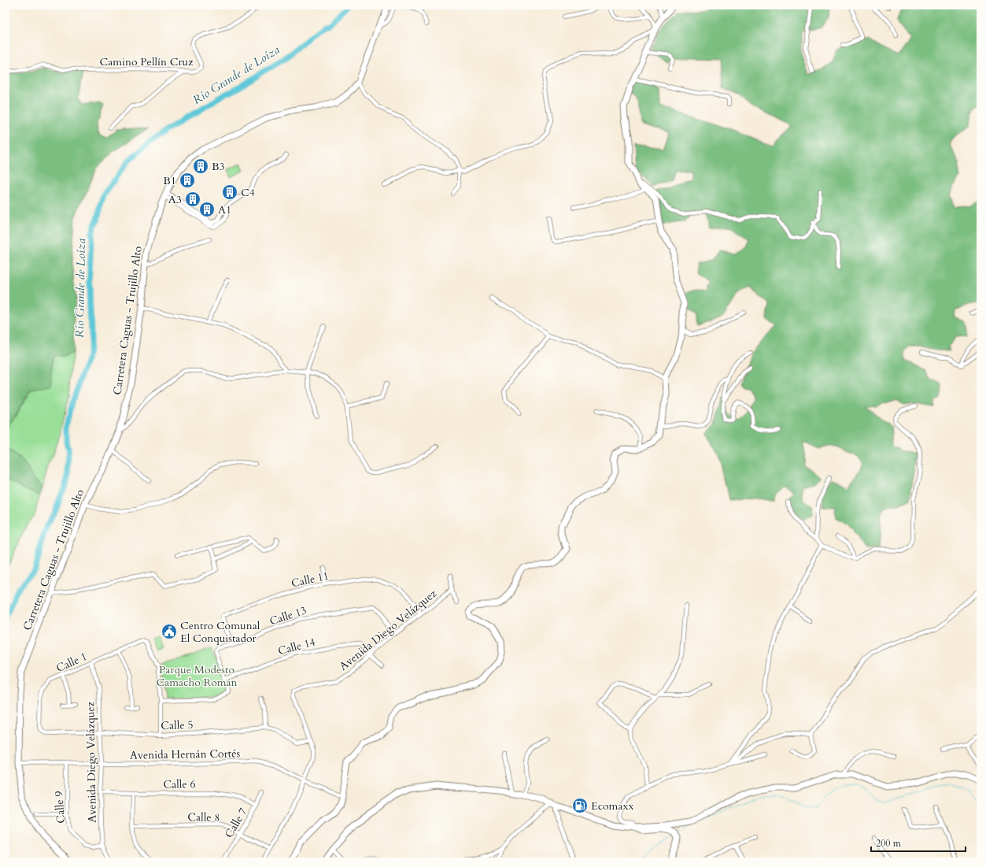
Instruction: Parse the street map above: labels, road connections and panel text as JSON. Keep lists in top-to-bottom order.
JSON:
{
  "streets": {
    "street": [
      "Camino Pellín Cruz",
      "Carretera Caguas - Trujillo Alto",
      "Calle 11",
      "Calle 13",
      "Avenida Diego Velázquez",
      "Calle 14",
      "Calle 1",
      "Calle 5",
      "Avenida Hernán Cortés",
      "Calle 6",
      "Calle 9",
      "Calle 8",
      "Calle 7"
    ]
  },
  "crossings": [
    ["Carretera Caguas - Trujillo Alto", "Avenida Hernán Cortés"],
    ["Calle 11", "Calle 13"],
    ["Calle 11", "Avenida Diego Velázquez"],
    ["Calle 13", "Avenida Diego Velázquez"],
    ["Calle 13", "Calle 14"],
    ["Calle 13", "Calle 1"],
    ["Avenida Diego Velázquez", "Calle 14"],
    ["Avenida Diego Velázquez", "Calle 1"],
    ["Avenida Diego Velázquez", "Calle 5"],
    ["Avenida Diego Velázquez", "Avenida Hernán Cortés"],
    ["Avenida Diego Velázquez", "Calle 6"],
    ["Avenida Diego Velázquez", "Calle 9"],
    ["Avenida Diego Velázquez", "Calle 8"],
    ["Calle 1", "Calle 5"],
    ["Avenida Hernán Cortés", "Calle 9"],
    ["Calle 6", "Calle 7"],
    ["Calle 8", "Calle 7"]
  ],
  "water": ["Río Grande de Loíza"],
  "parks": ["Parque Modesto Camacho Román"],
  "places": {
    "building": [
      "B3",
      "B1",
      "C4",
      "A3",
      "A1"
    ],
    "public building": ["Centro Comunal El Conquistador"],
    "fuel station": ["Ecomaxx"]
  },
  "scale_bar": "200 m"
}
